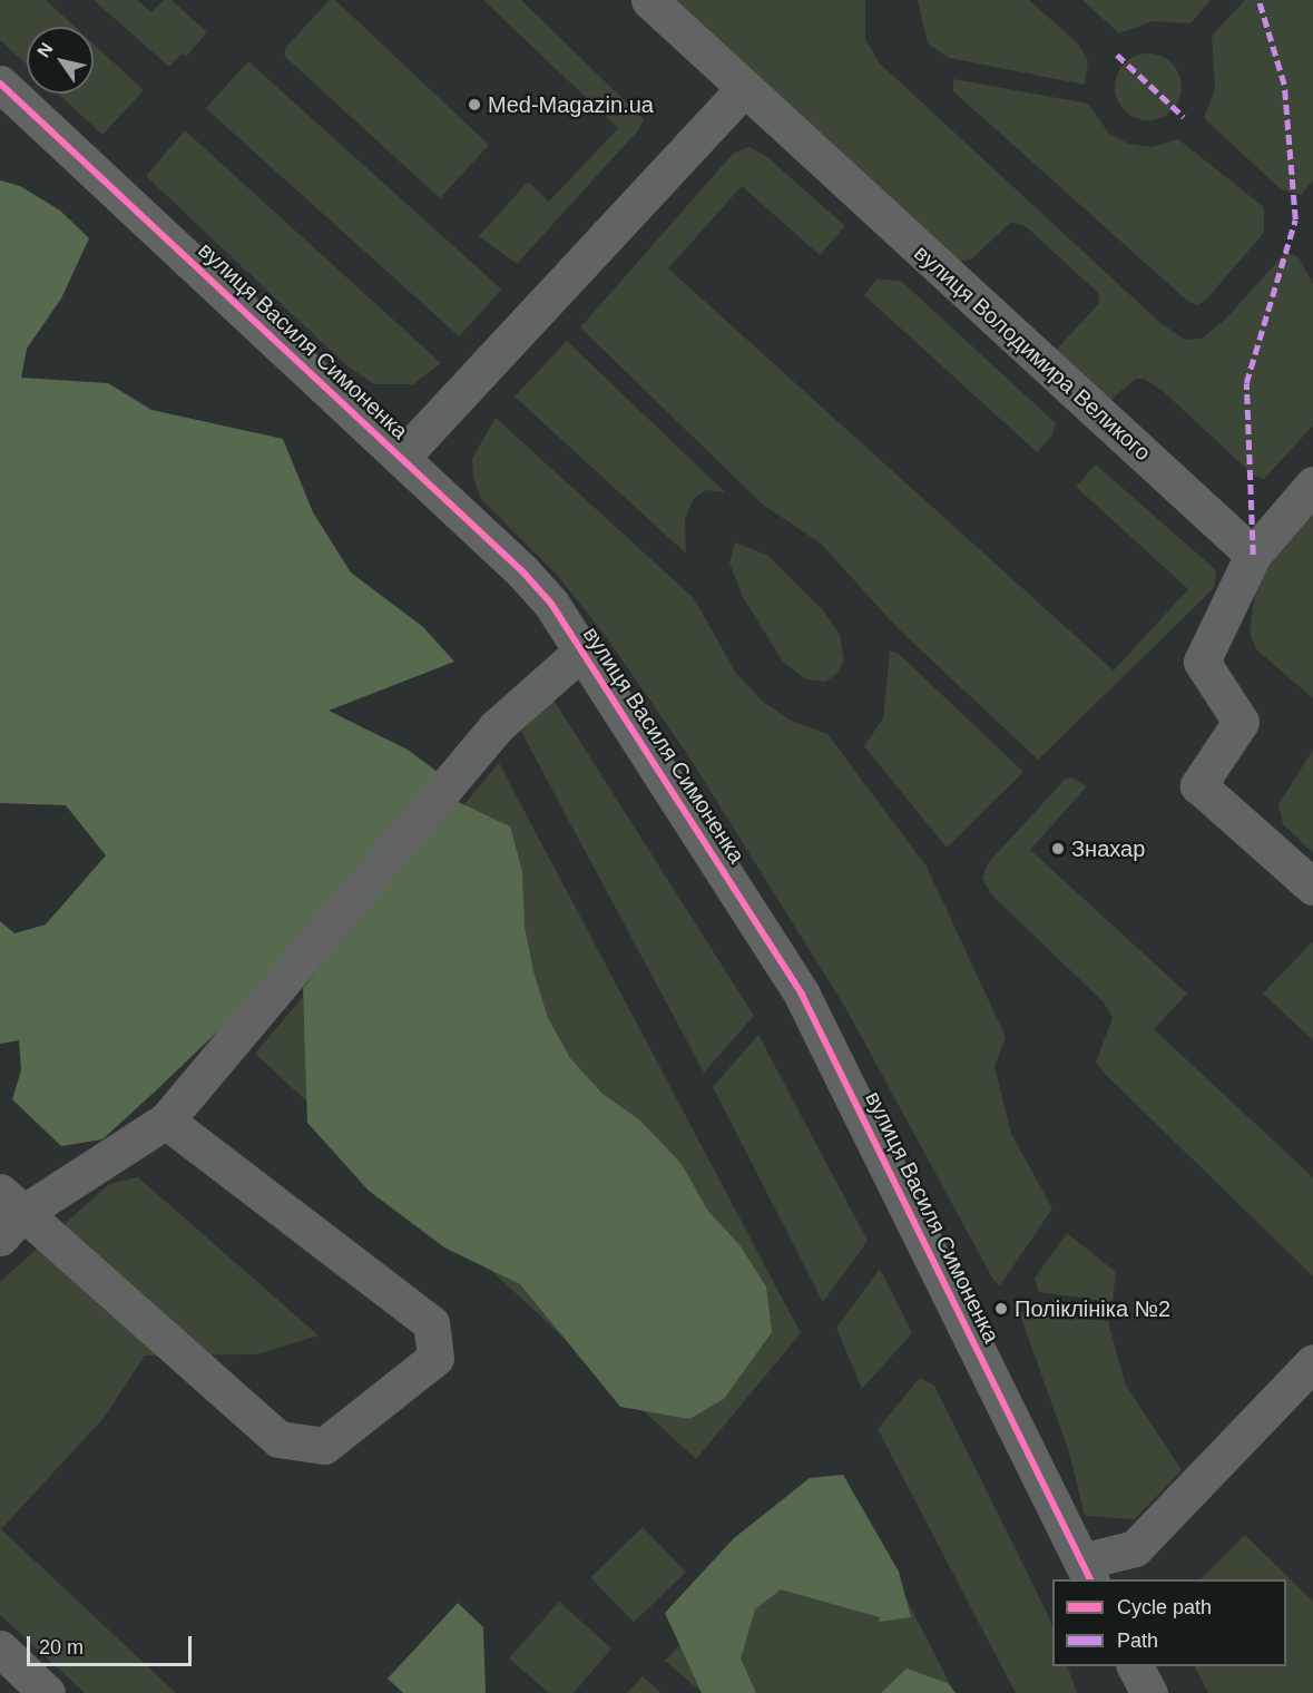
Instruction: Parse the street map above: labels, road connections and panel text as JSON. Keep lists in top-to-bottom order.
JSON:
{
  "streets": {
    "street": ["вулиця Василя Симоненка", "вулиця Володимира Великого"]
  },
  "places": ["Med-Magazin.ua", "Знахар", "Поліклініка №2"],
  "legend": ["Cycle path", "Path"],
  "scale_bar": "20 m",
  "north": "top left"
}
